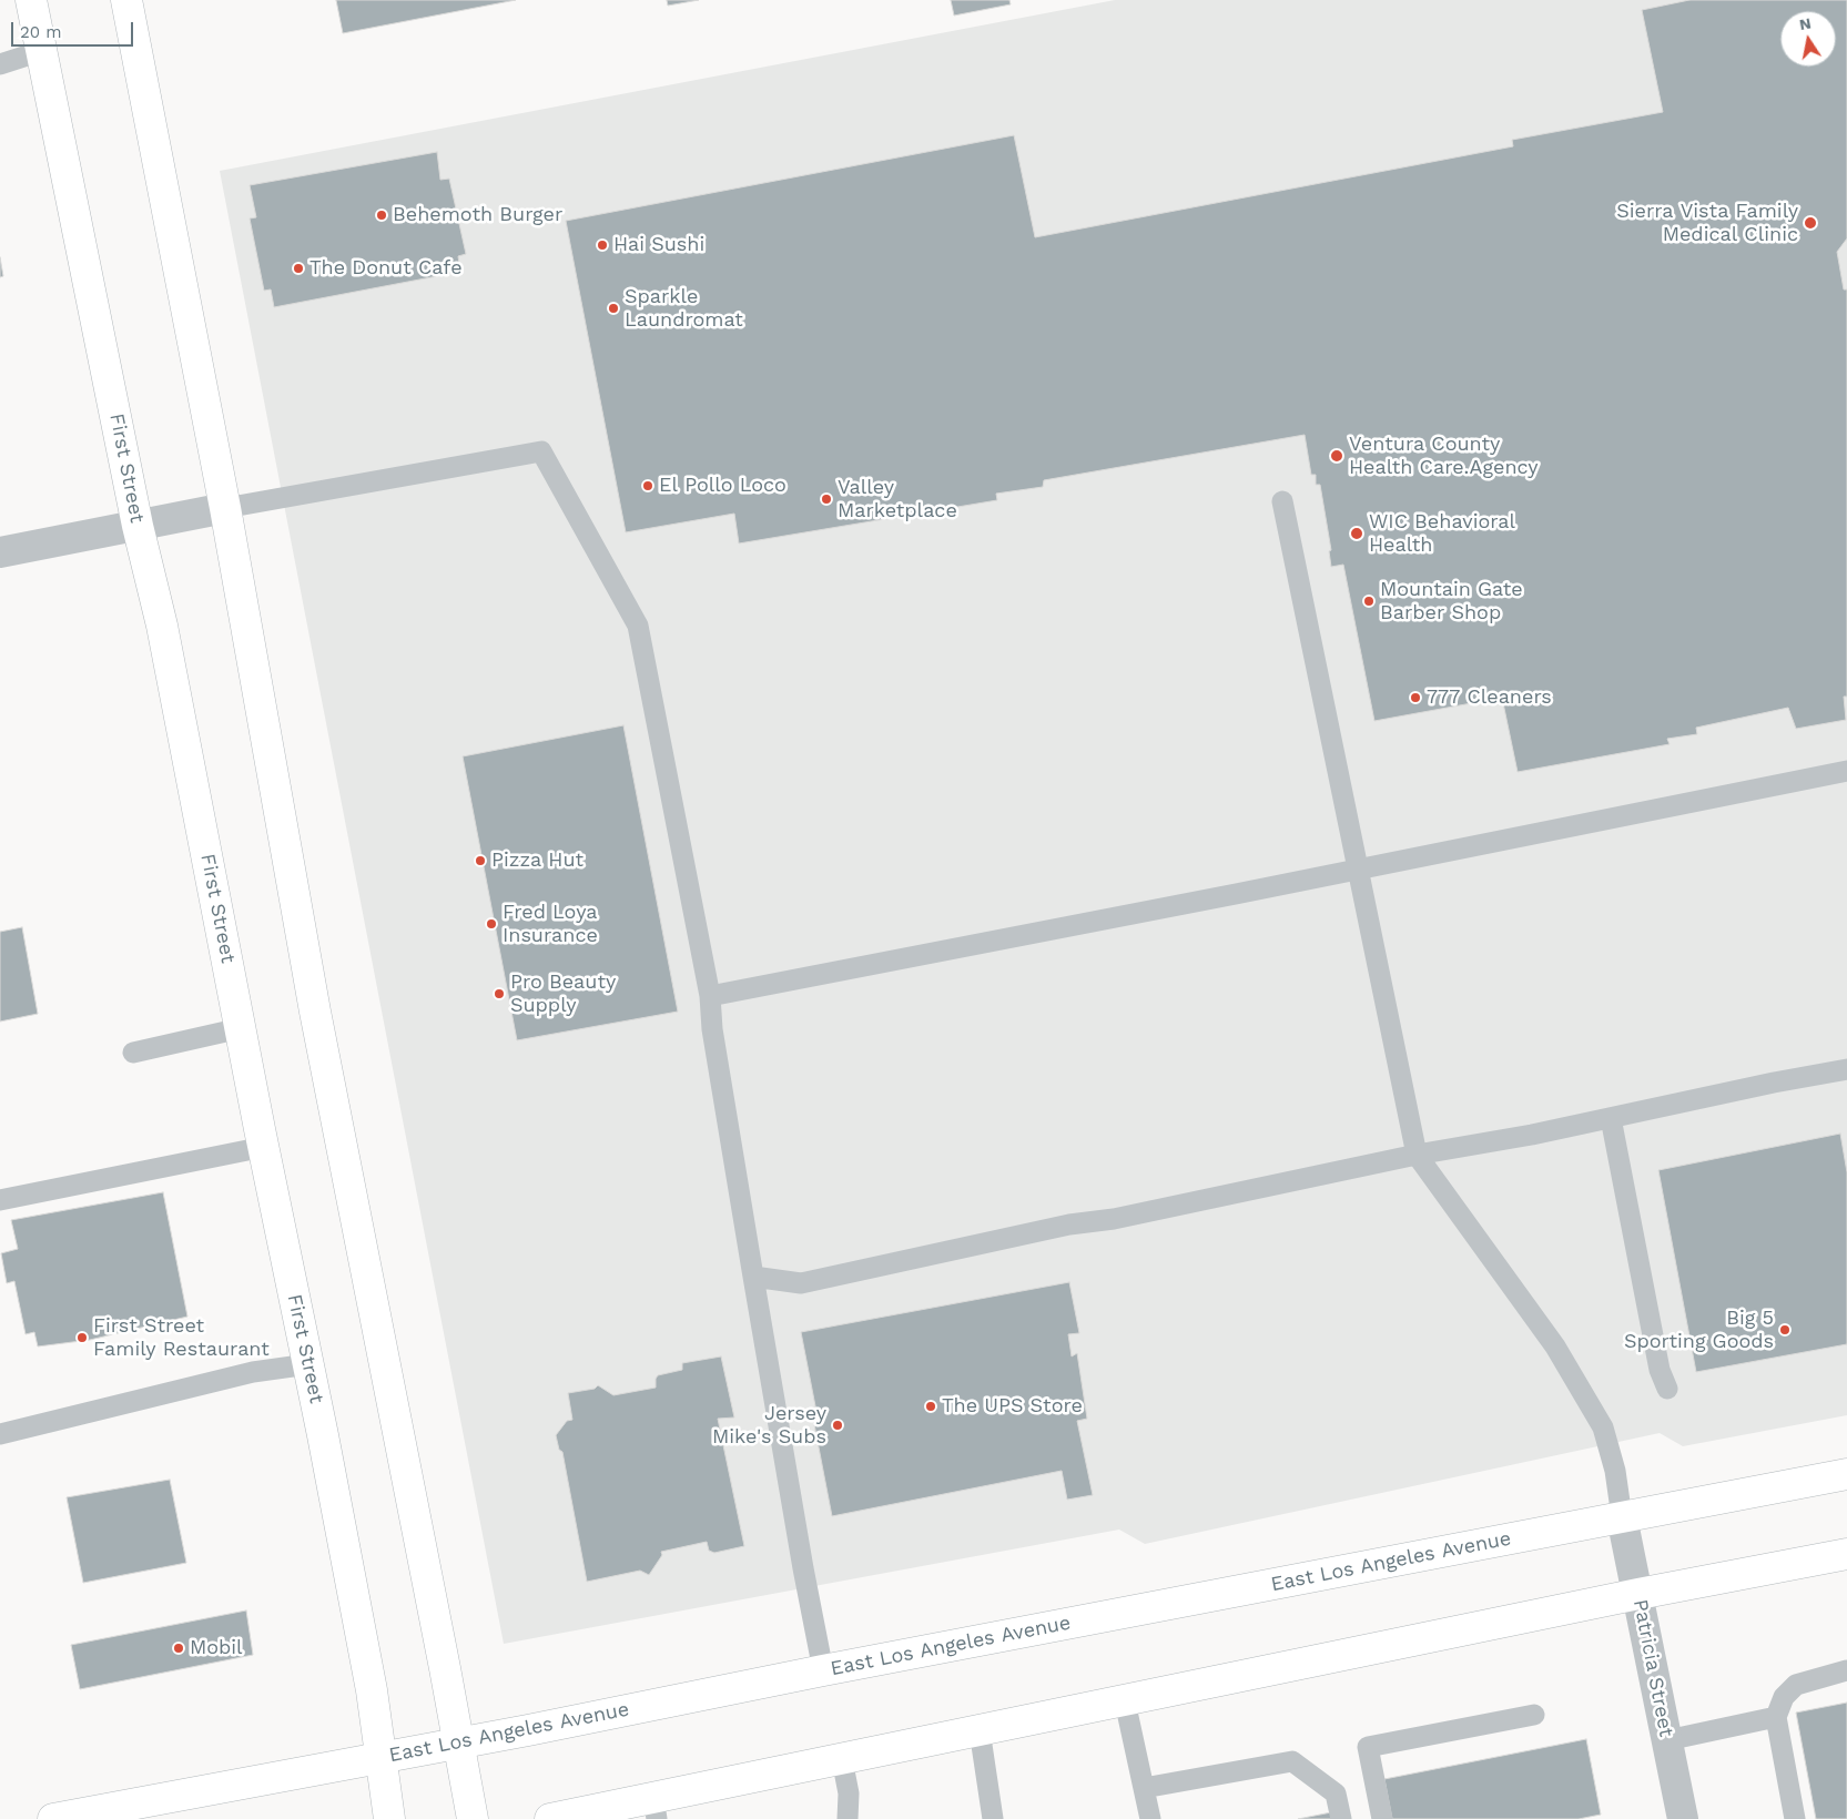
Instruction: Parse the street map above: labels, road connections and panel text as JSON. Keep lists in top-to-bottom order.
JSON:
{
  "streets": {
    "main road": ["First Street", "East Los Angeles Avenue"],
    "street": ["Patricia Street"]
  },
  "crossings": [
    ["First Street", "East Los Angeles Avenue"],
    ["East Los Angeles Avenue", "Patricia Street"]
  ],
  "places": [
    "Behemoth Burger",
    "Sierra Vista Family Medical Clinic",
    "Hai Sushi",
    "The Donut Cafe",
    "Sparkle Laundromat",
    "Ventura County Health Care.Agency",
    "El Pollo Loco",
    "Valley Marketplace",
    "WIC Behavioral Health",
    "Mountain Gate Barber Shop",
    "777 Cleaners",
    "Pizza Hut",
    "Fred Loya Insurance",
    "Pro Beauty Supply",
    "Big 5 Sporting Goods",
    "First Street Family Restaurant",
    "The UPS Store",
    "Jersey Mike's Subs",
    "Mobil"
  ],
  "scale_bar": "20 m",
  "north": "top"
}
